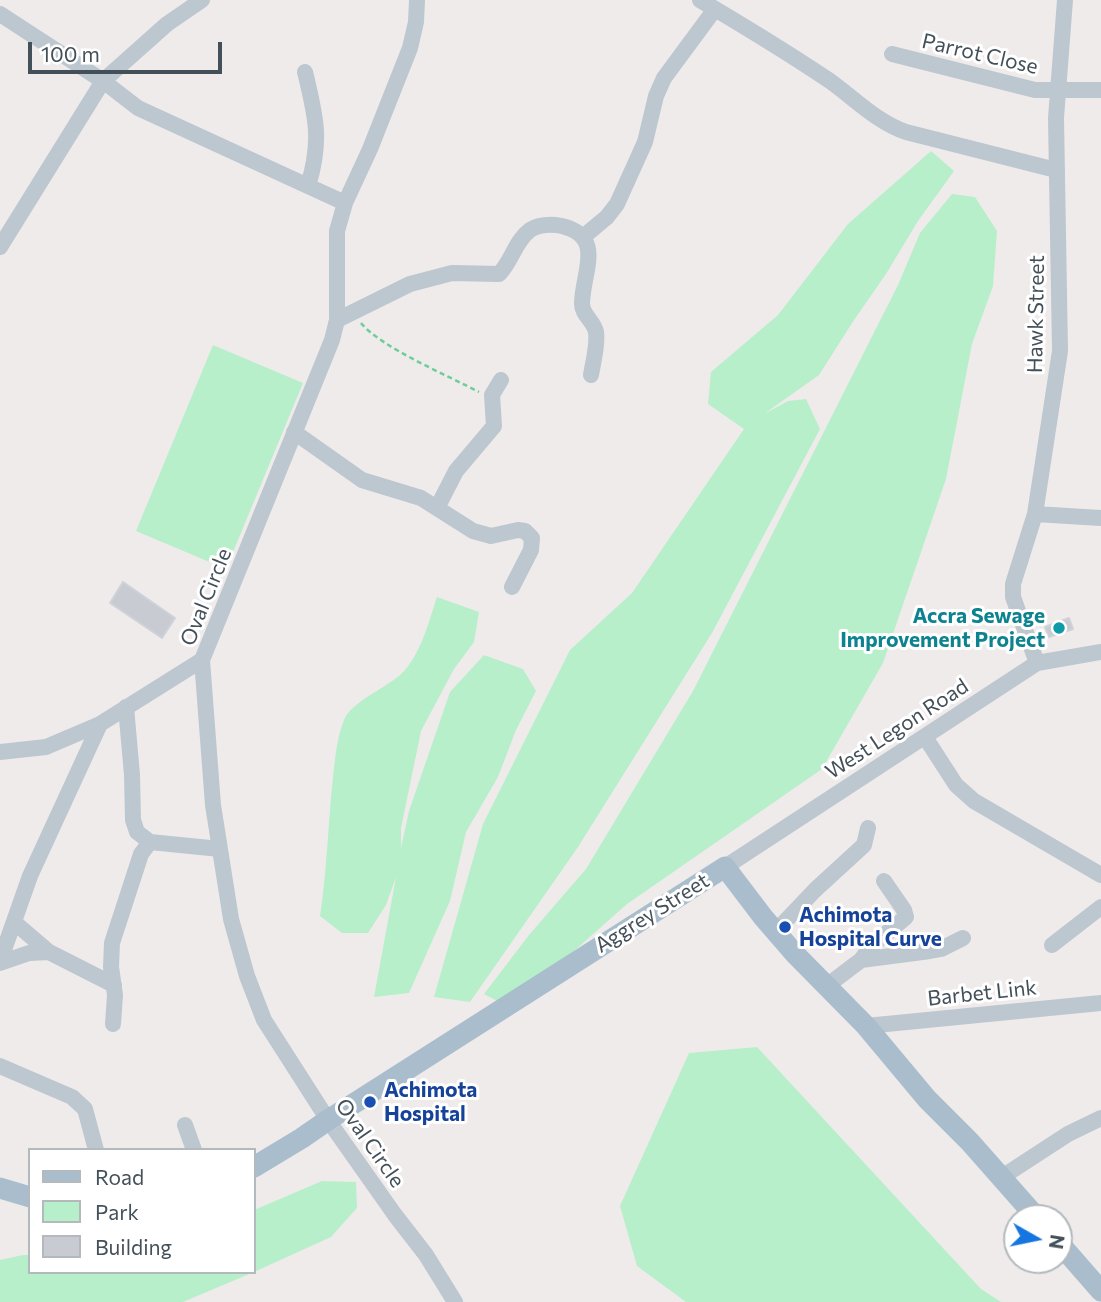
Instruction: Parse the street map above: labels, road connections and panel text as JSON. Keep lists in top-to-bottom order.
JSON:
{
  "streets": {
    "main road": ["Aggrey Street"],
    "street": [
      "Parrot Close",
      "Hawk Street",
      "Oval Circle",
      "West Legon Road",
      "Barbet Link"
    ]
  },
  "crossings": [
    ["Parrot Close", "Hawk Street"],
    ["Hawk Street", "West Legon Road"],
    ["Oval Circle", "Aggrey Street"],
    ["West Legon Road", "Aggrey Street"],
    ["Aggrey Street", "Barbet Link"]
  ],
  "places": ["Accra Sewage Improvement Project", "Achimota Hospital Curve", "Achimota Hospital"],
  "legend": ["Road", "Park", "Building"],
  "scale_bar": "100 m",
  "north": "right"
}
